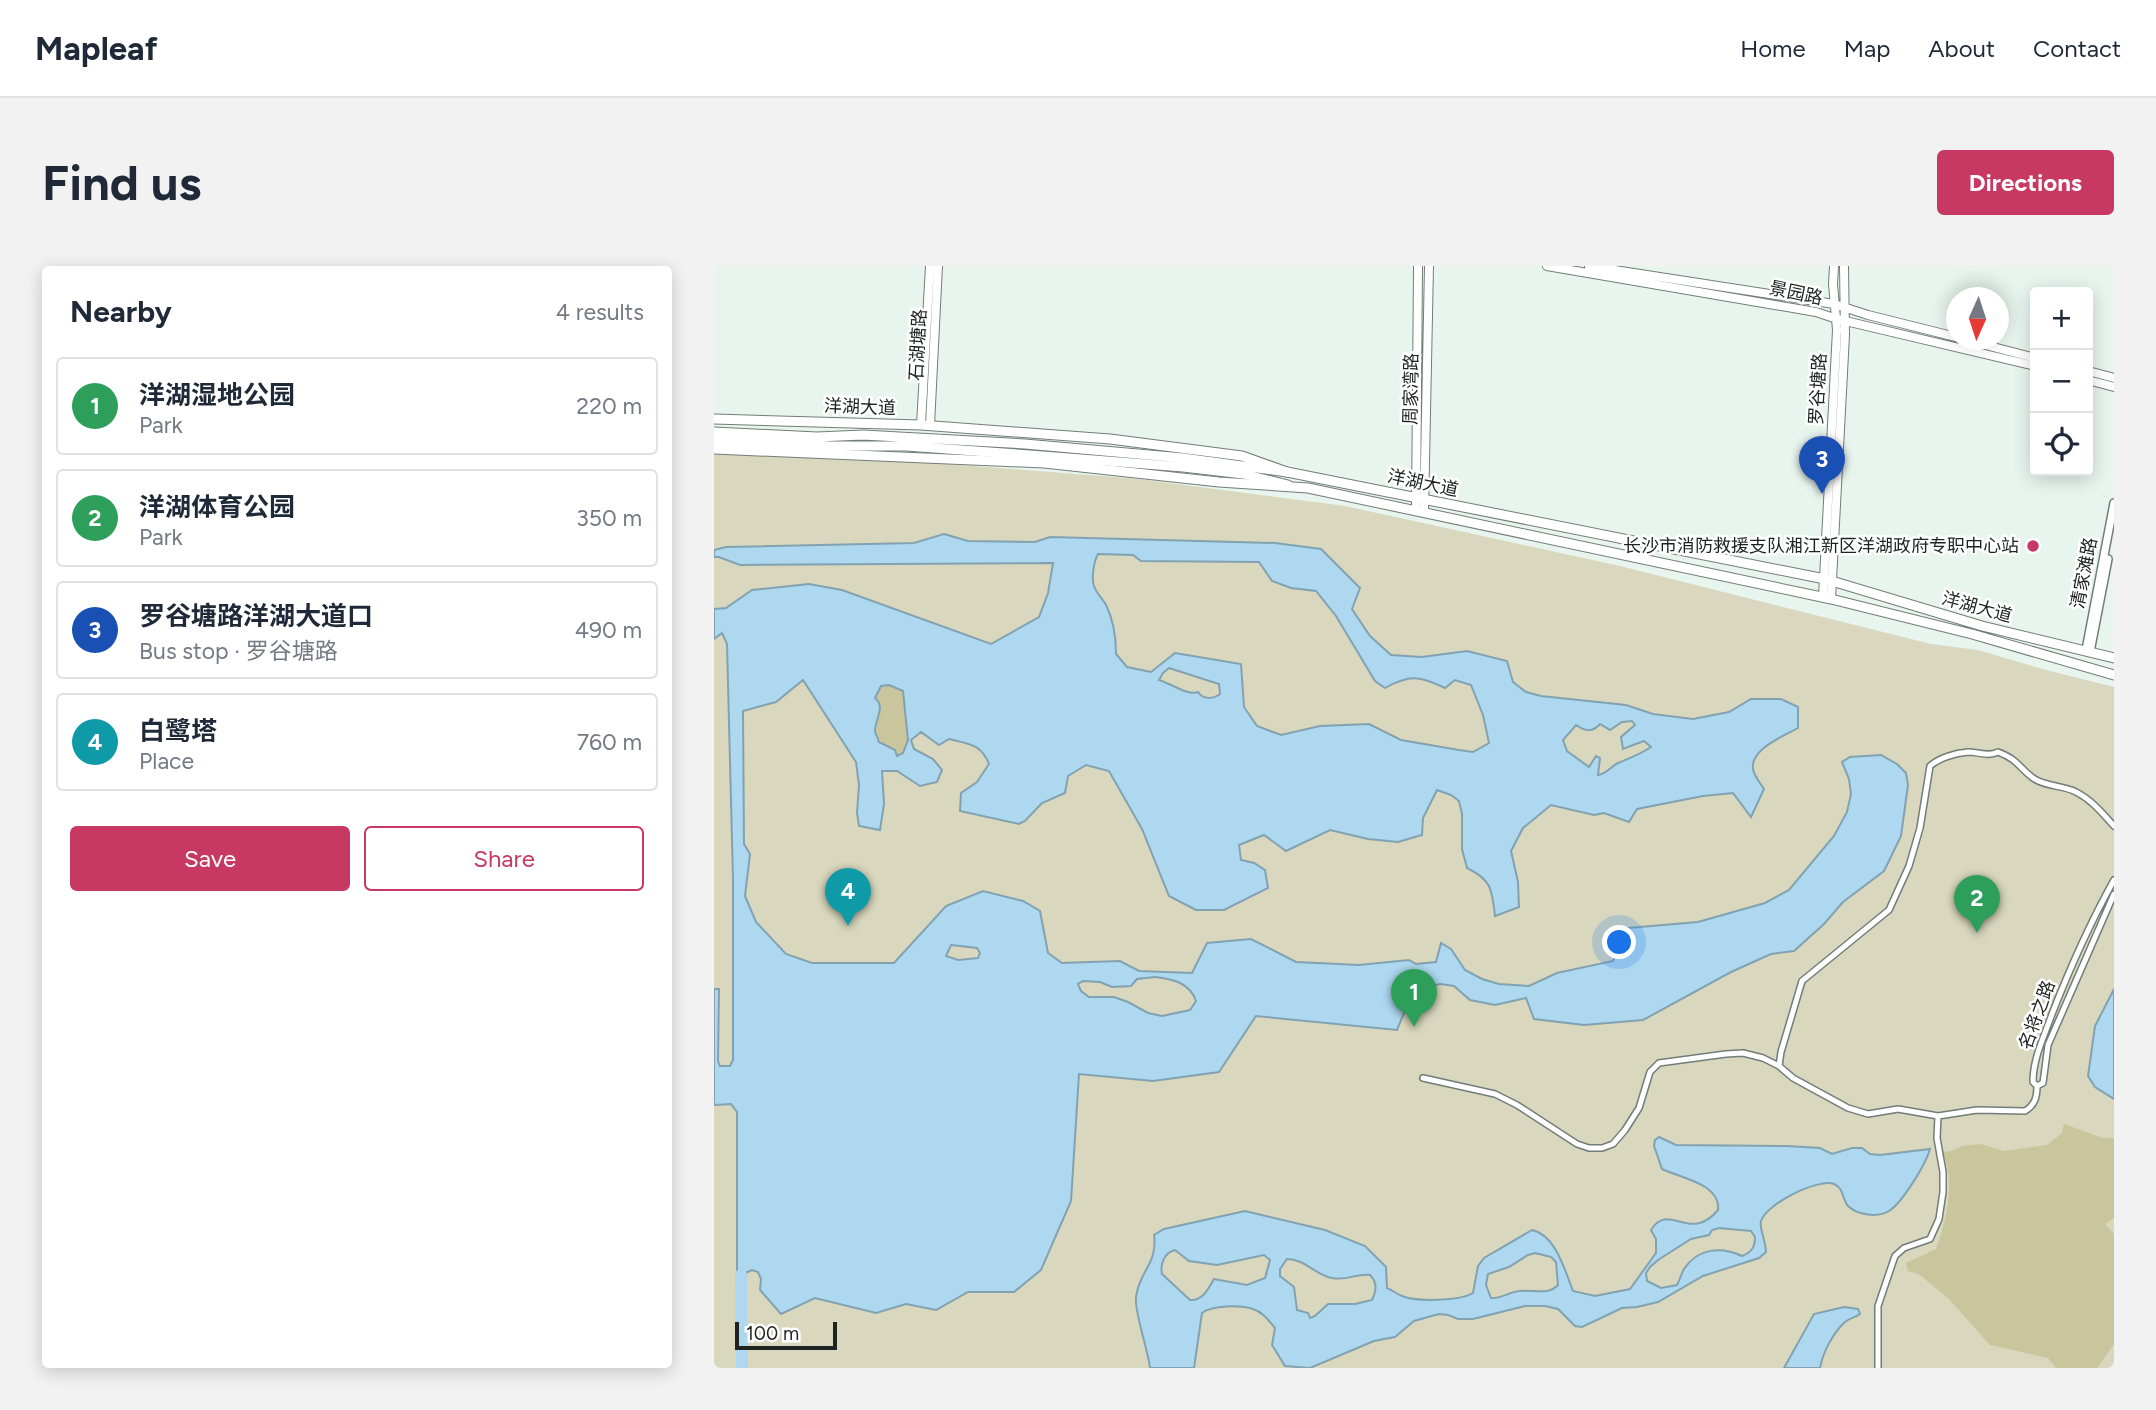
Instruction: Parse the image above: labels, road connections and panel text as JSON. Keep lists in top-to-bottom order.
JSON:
{
  "streets": {
    "main road": [
      "景园路",
      "石湖塘路",
      "周家湾路",
      "罗谷塘路",
      "洋湖大道"
    ],
    "street": ["清家滩路", "名将之路"]
  },
  "crossings": [
    ["景园路", "罗谷塘路"],
    ["石湖塘路", "洋湖大道"],
    ["周家湾路", "洋湖大道"],
    ["罗谷塘路", "洋湖大道"],
    ["洋湖大道", "清家滩路"]
  ],
  "places": ["长沙市消防救援支队湘江新区洋湖政府专职中心站"],
  "scale_bar": "100 m",
  "north": "bottom",
  "page": {
    "header": "Mapleaf",
    "nav": [
      "Home",
      "Map",
      "About",
      "Contact"
    ],
    "buttons": [
      "Directions",
      ["Save", "Share"]
    ],
    "title": "Find us",
    "heading": ["Nearby", "4 results"],
    "map_buttons": ["+", "−"],
    "list": [
      {
        "mark": "1",
        "name": "洋湖湿地公园",
        "note": "Park",
        "value": "220 m"
      },
      {
        "mark": "2",
        "name": "洋湖体育公园",
        "note": "Park",
        "value": "350 m"
      },
      {
        "mark": "3",
        "name": "罗谷塘路洋湖大道口",
        "note": "Bus stop · 罗谷塘路",
        "value": "490 m"
      },
      {
        "mark": "4",
        "name": "白鹭塔",
        "note": "Place",
        "value": "760 m"
      }
    ],
    "pins": [
      "3",
      "4",
      "2",
      "1"
    ],
    "scale": "100 m"
  }
}
